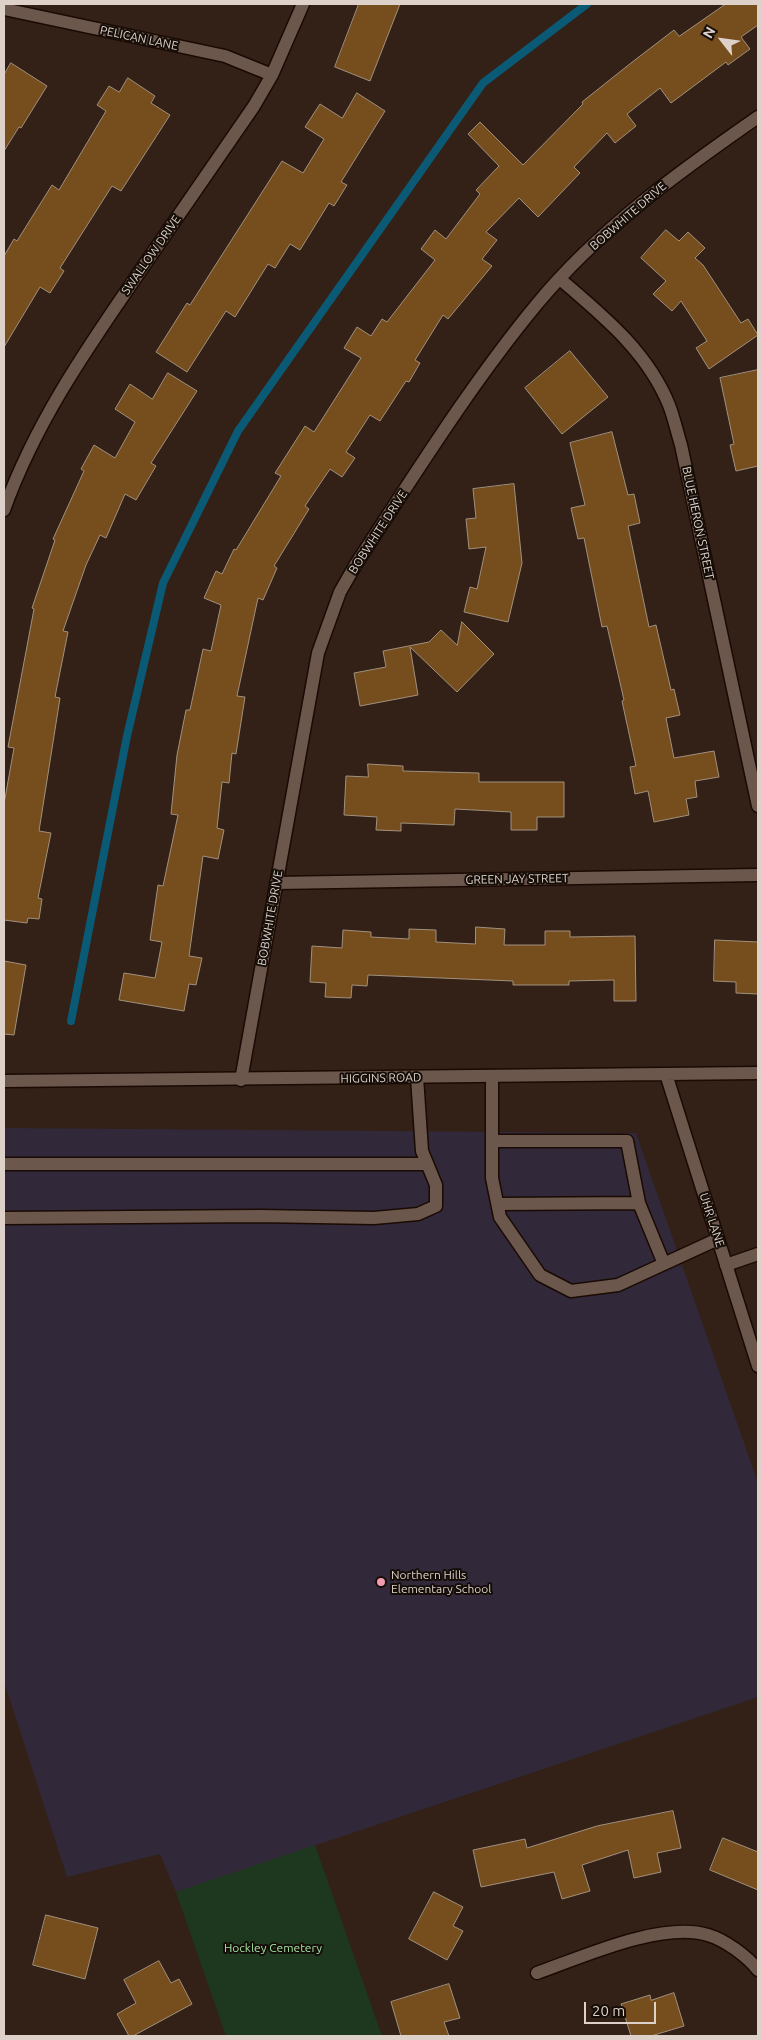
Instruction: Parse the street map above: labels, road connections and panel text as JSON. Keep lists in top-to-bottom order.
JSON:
{
  "streets": {
    "street": [
      "PELICAN LANE",
      "BOBWHITE DRIVE",
      "SWALLOW DRIVE",
      "BLUE HERON STREET",
      "GREEN JAY STREET",
      "HIGGINS ROAD",
      "UHR LANE"
    ]
  },
  "crossings": [
    ["PELICAN LANE", "SWALLOW DRIVE"],
    ["BOBWHITE DRIVE", "BLUE HERON STREET"],
    ["BOBWHITE DRIVE", "GREEN JAY STREET"],
    ["BOBWHITE DRIVE", "HIGGINS ROAD"],
    ["HIGGINS ROAD", "UHR LANE"]
  ],
  "parks": ["Hockley Cemetery"],
  "places": ["Northern Hills Elementary School"],
  "scale_bar": "20 m",
  "north": "top left"
}
